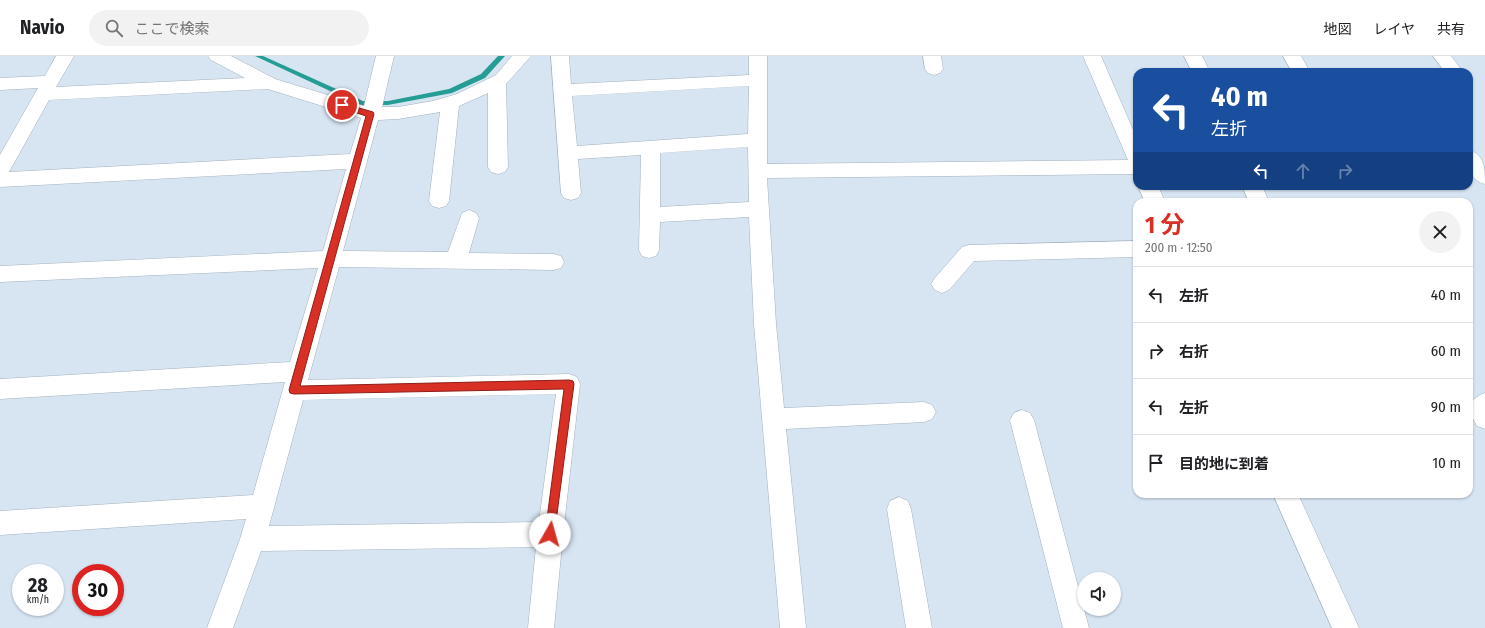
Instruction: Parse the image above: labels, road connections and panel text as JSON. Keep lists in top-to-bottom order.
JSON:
{
  "page": {
    "header": "Navio",
    "search": "ここで検索",
    "nav": ["地図", "レイヤ", "共有"],
    "turn": ["40 m", "左折"],
    "heading": ["1 分", "200 m · 12:50"],
    "list": [
      {
        "name": "左折",
        "value": "40 m"
      },
      {
        "name": "右折",
        "value": "60 m"
      },
      {
        "name": "左折",
        "value": "90 m"
      },
      {
        "name": "目的地に到着",
        "value": "10 m"
      }
    ],
    "speed": "28 km/h",
    "limit": "30"
  }
}
